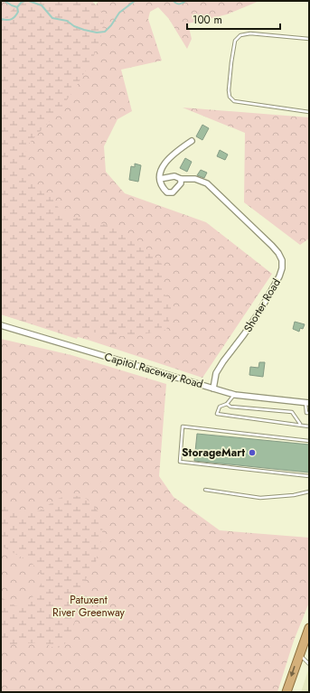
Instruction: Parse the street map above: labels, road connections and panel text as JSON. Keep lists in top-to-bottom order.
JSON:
{
  "streets": {
    "street": ["Shorter Road", "Capitol Raceway Road"]
  },
  "crossings": [
    ["Shorter Road", "Capitol Raceway Road"]
  ],
  "parks": ["Patuxent River Greenway"],
  "places": ["StorageMart"],
  "scale_bar": "100 m"
}
